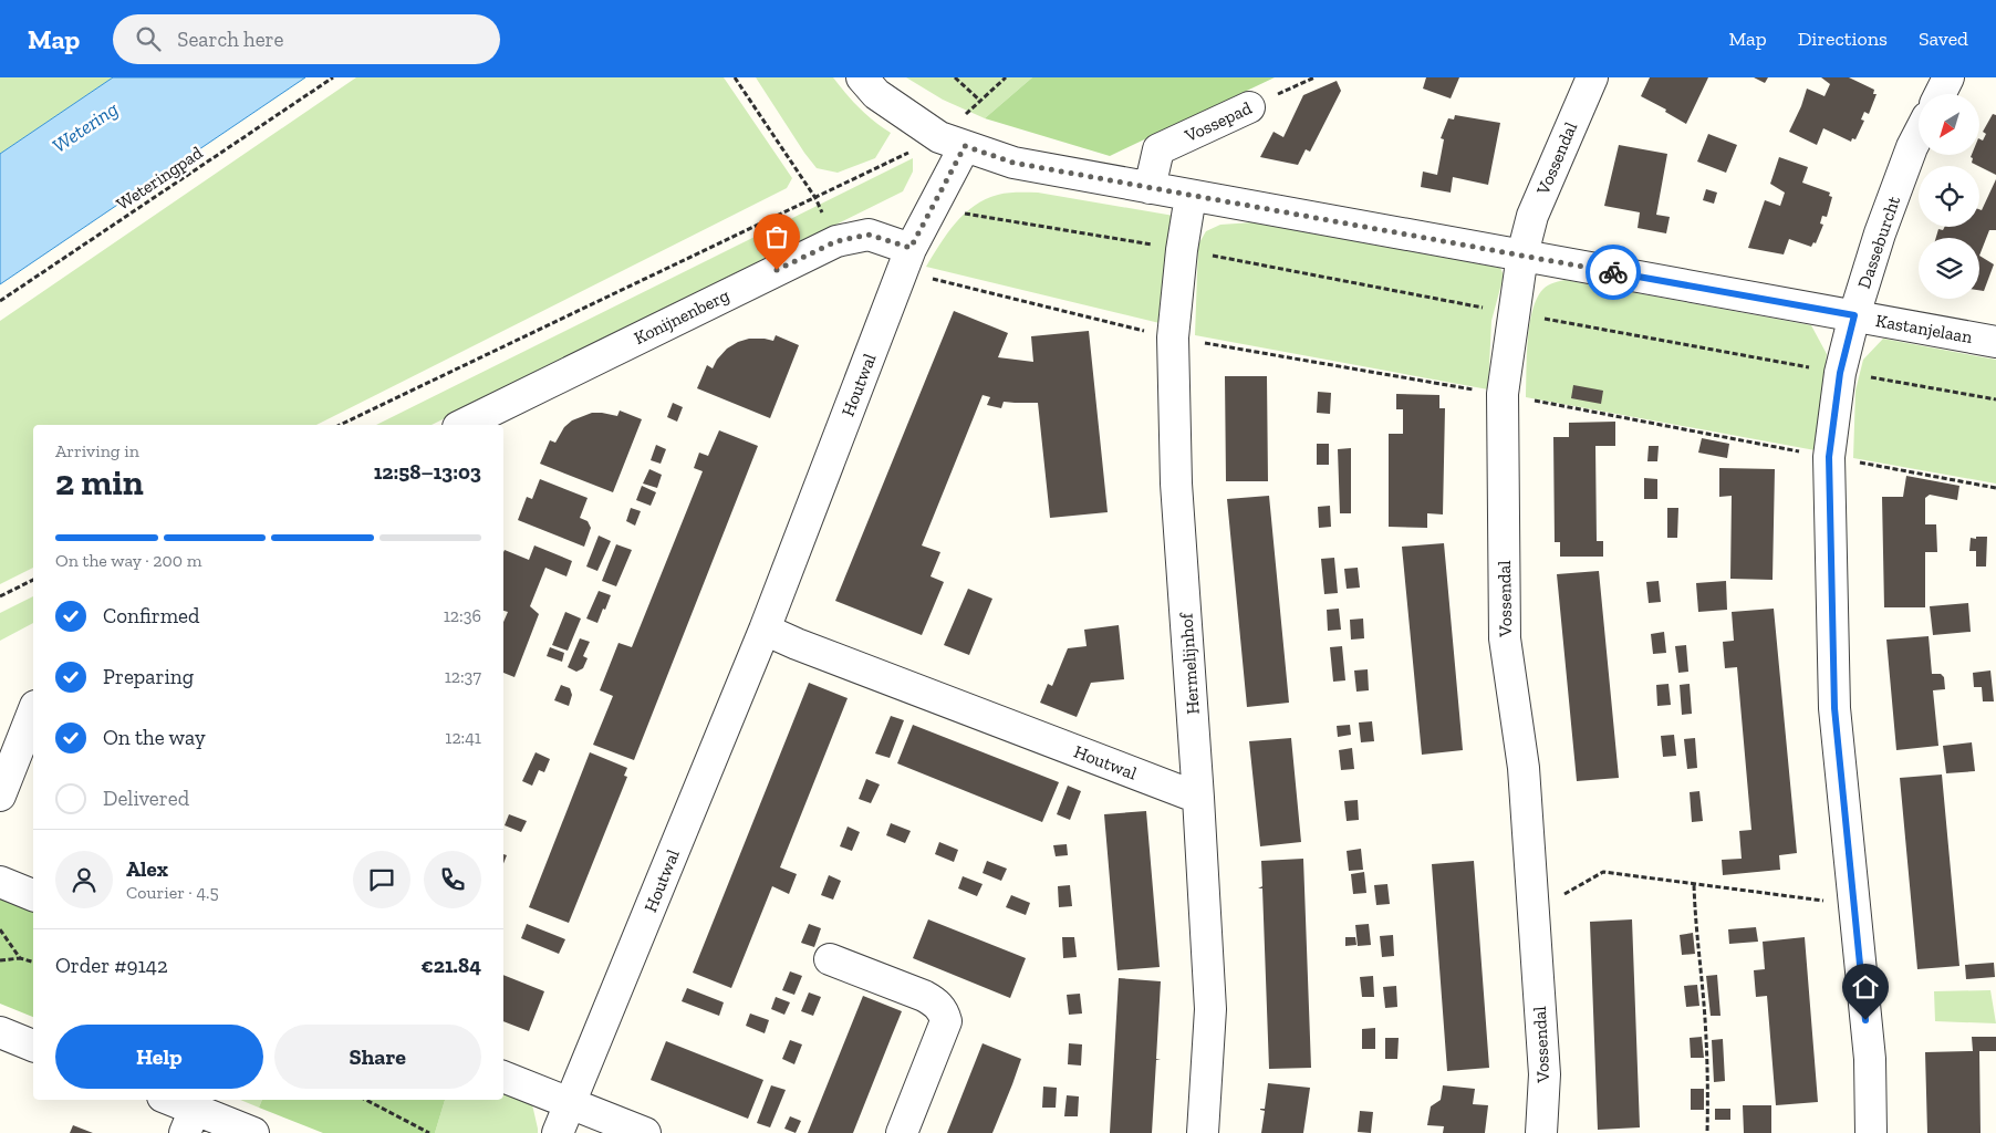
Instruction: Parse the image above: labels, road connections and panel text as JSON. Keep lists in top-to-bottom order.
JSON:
{
  "streets": {
    "street": [
      "Vossepad",
      "Vossendal",
      "Dasseburcht",
      "Konijnenberg",
      "Kastanjelaan",
      "Houtwal",
      "Hermelijnhof"
    ],
    "path": ["Weteringpad"]
  },
  "crossings": [
    ["Vossepad", "Kastanjelaan"],
    ["Vossendal", "Kastanjelaan"],
    ["Dasseburcht", "Kastanjelaan"],
    ["Konijnenberg", "Houtwal"],
    ["Kastanjelaan", "Houtwal"],
    ["Kastanjelaan", "Hermelijnhof"],
    ["Houtwal", "Hermelijnhof"]
  ],
  "water": ["Wetering"],
  "north": "bottom left",
  "page": {
    "header": "Map",
    "search": "Search here",
    "nav": ["Map", "Directions", "Saved"],
    "heading": ["2 min", "Arriving in", "12:58–13:03"],
    "panel": [
      "Alex",
      "Courier · 4.5",
      "Order #9142",
      "€21.84"
    ],
    "bar": "On the way · 200 m",
    "list": [
      ["Confirmed", "12:36"],
      ["Preparing", "12:37"],
      ["On the way", "12:41"],
      "Delivered"
    ],
    "buttons": ["Help", "Share"]
  }
}
